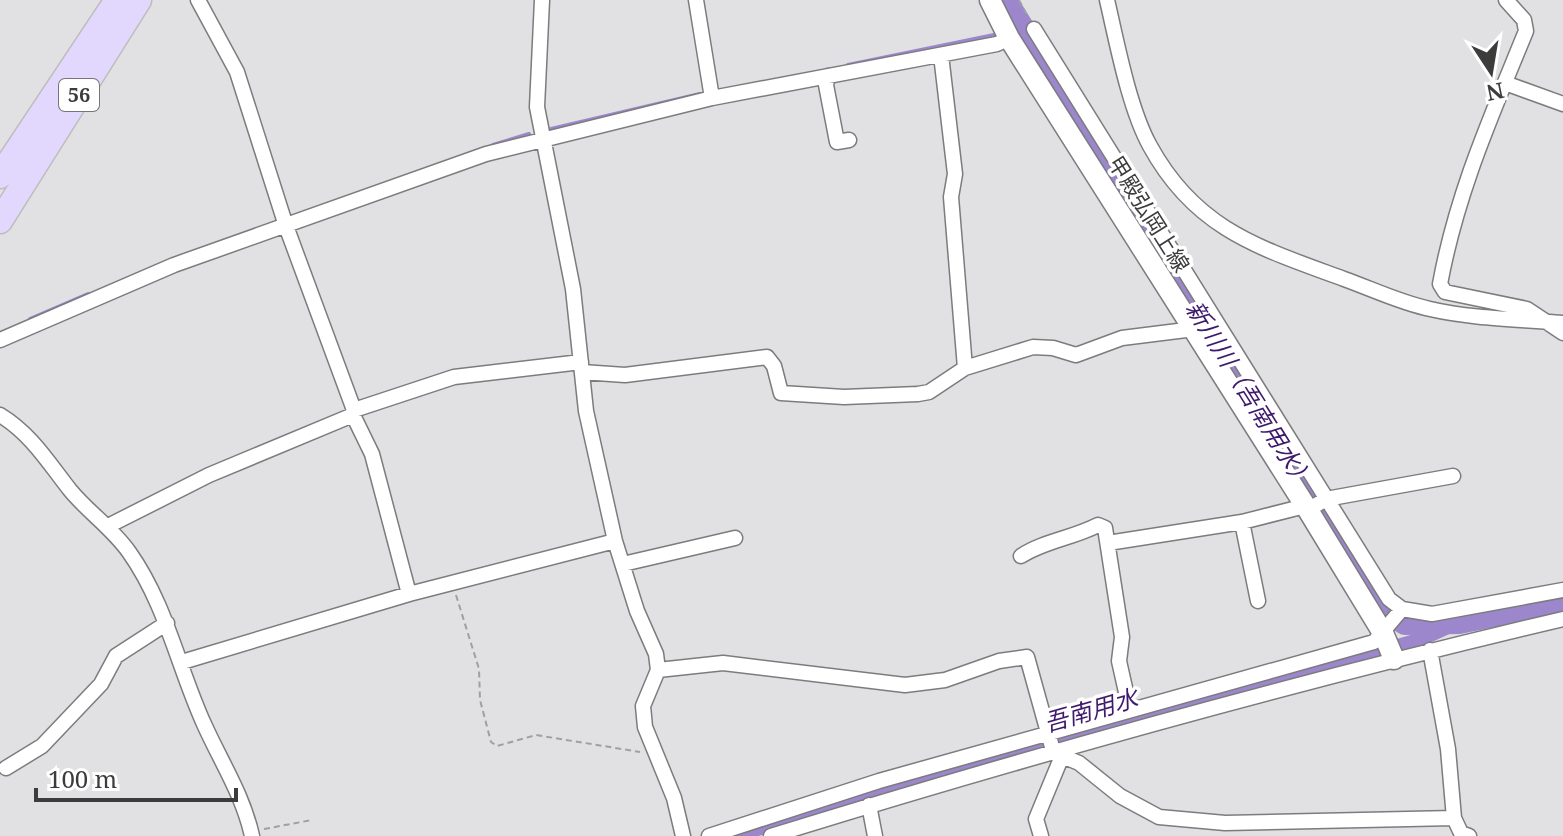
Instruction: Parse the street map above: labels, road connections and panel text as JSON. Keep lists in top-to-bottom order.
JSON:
{
  "streets": {
    "highway": ["56"],
    "main road": ["甲殿弘岡上線"]
  },
  "water": ["新川川（吾南用水）", "吾南用水"],
  "scale_bar": "100 m",
  "north": "bottom"
}
